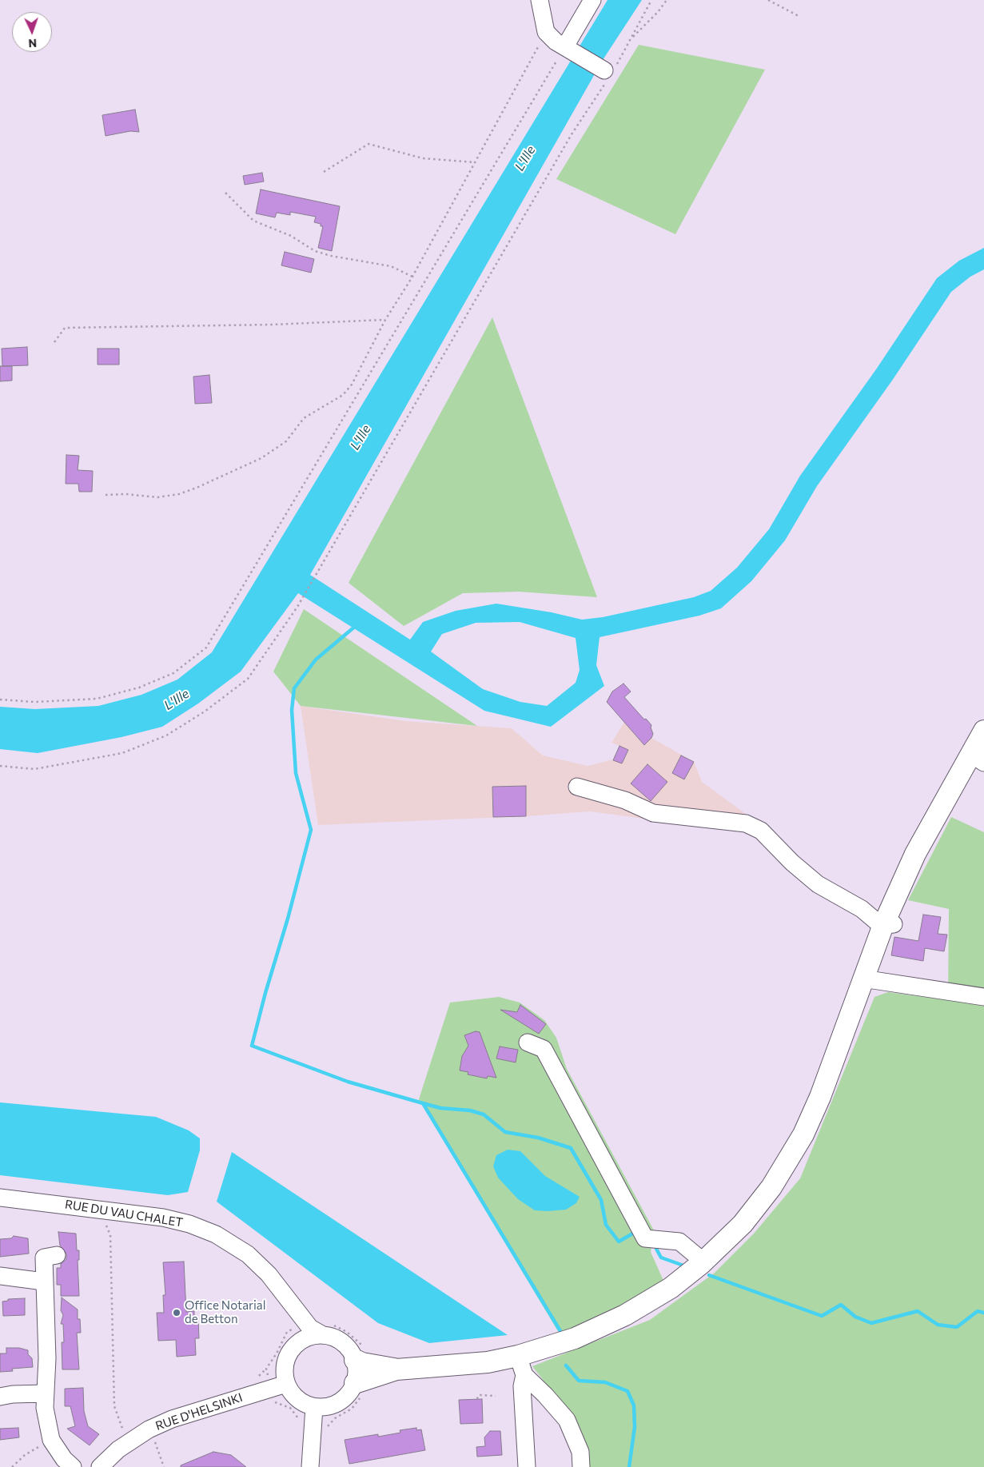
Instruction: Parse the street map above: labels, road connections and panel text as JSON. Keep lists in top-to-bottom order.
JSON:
{
  "streets": {
    "street": ["RUE DU VAU CHALET", "RUE D'HELSINKI"]
  },
  "crossings": [
    ["RUE DU VAU CHALET", "RUE D'HELSINKI"]
  ],
  "water": ["L'Ille"],
  "places": ["Office Notarial de Betton"],
  "north": "bottom"
}
